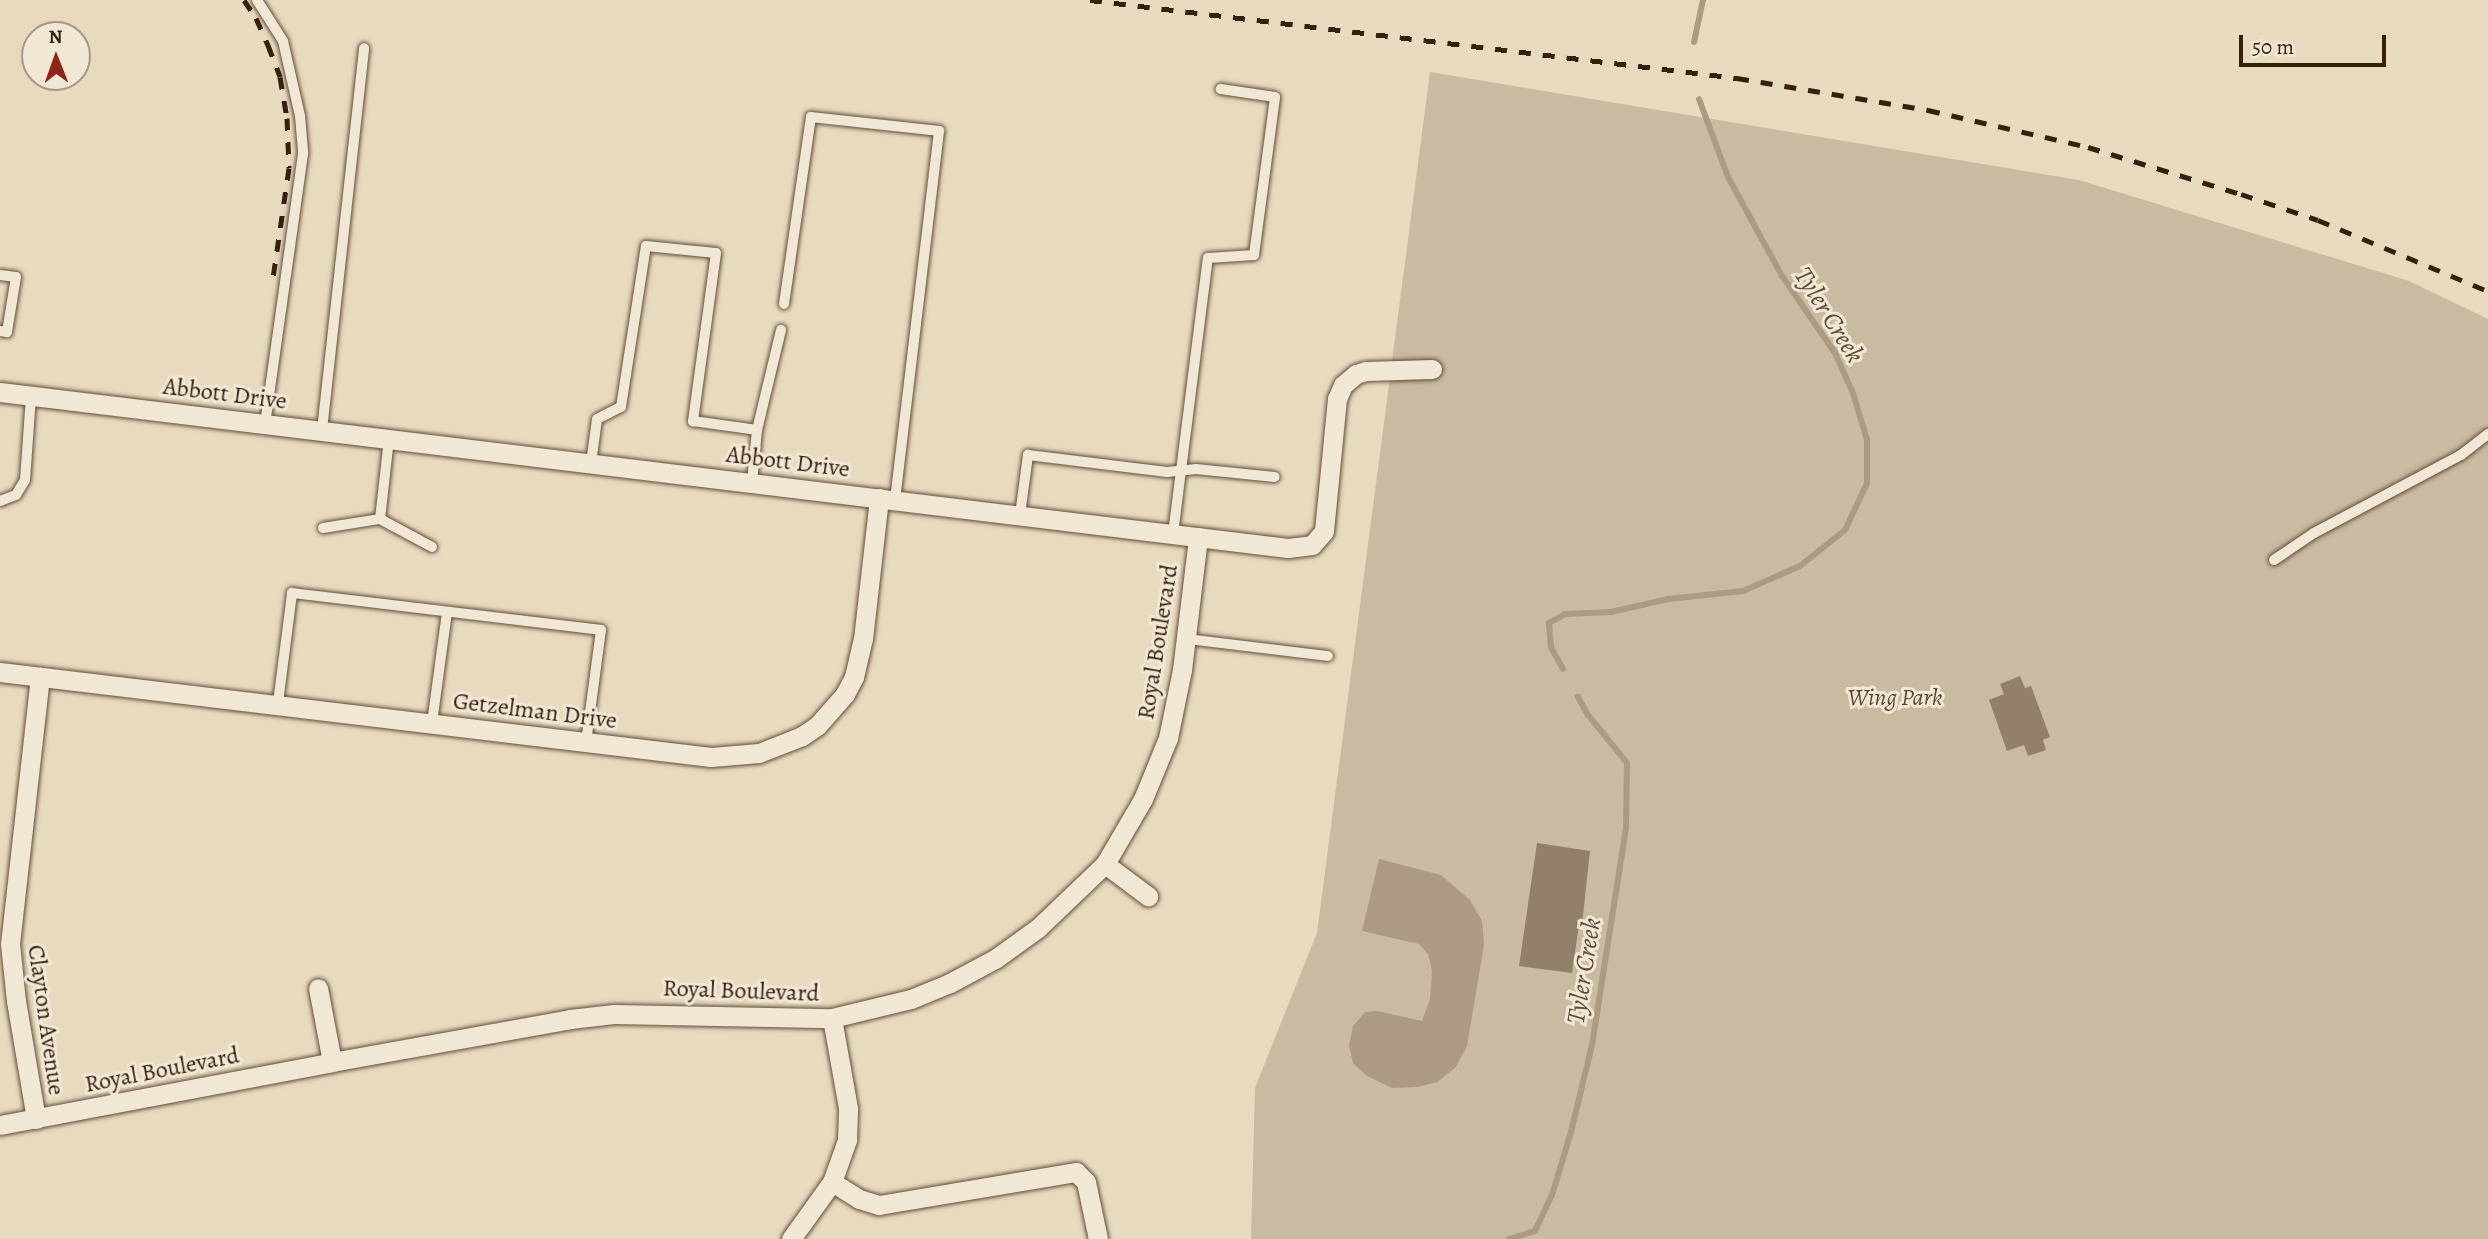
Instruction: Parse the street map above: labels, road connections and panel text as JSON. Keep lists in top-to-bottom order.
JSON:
{
  "streets": {
    "street": [
      "Abbott Drive",
      "Royal Boulevard",
      "Getzelman Drive",
      "Clayton Avenue"
    ]
  },
  "crossings": [
    ["Abbott Drive", "Royal Boulevard"],
    ["Abbott Drive", "Getzelman Drive"],
    ["Royal Boulevard", "Clayton Avenue"],
    ["Getzelman Drive", "Clayton Avenue"]
  ],
  "water": ["Tyler Creek"],
  "parks": ["Wing Park"],
  "scale_bar": "50 m",
  "north": "top"
}
